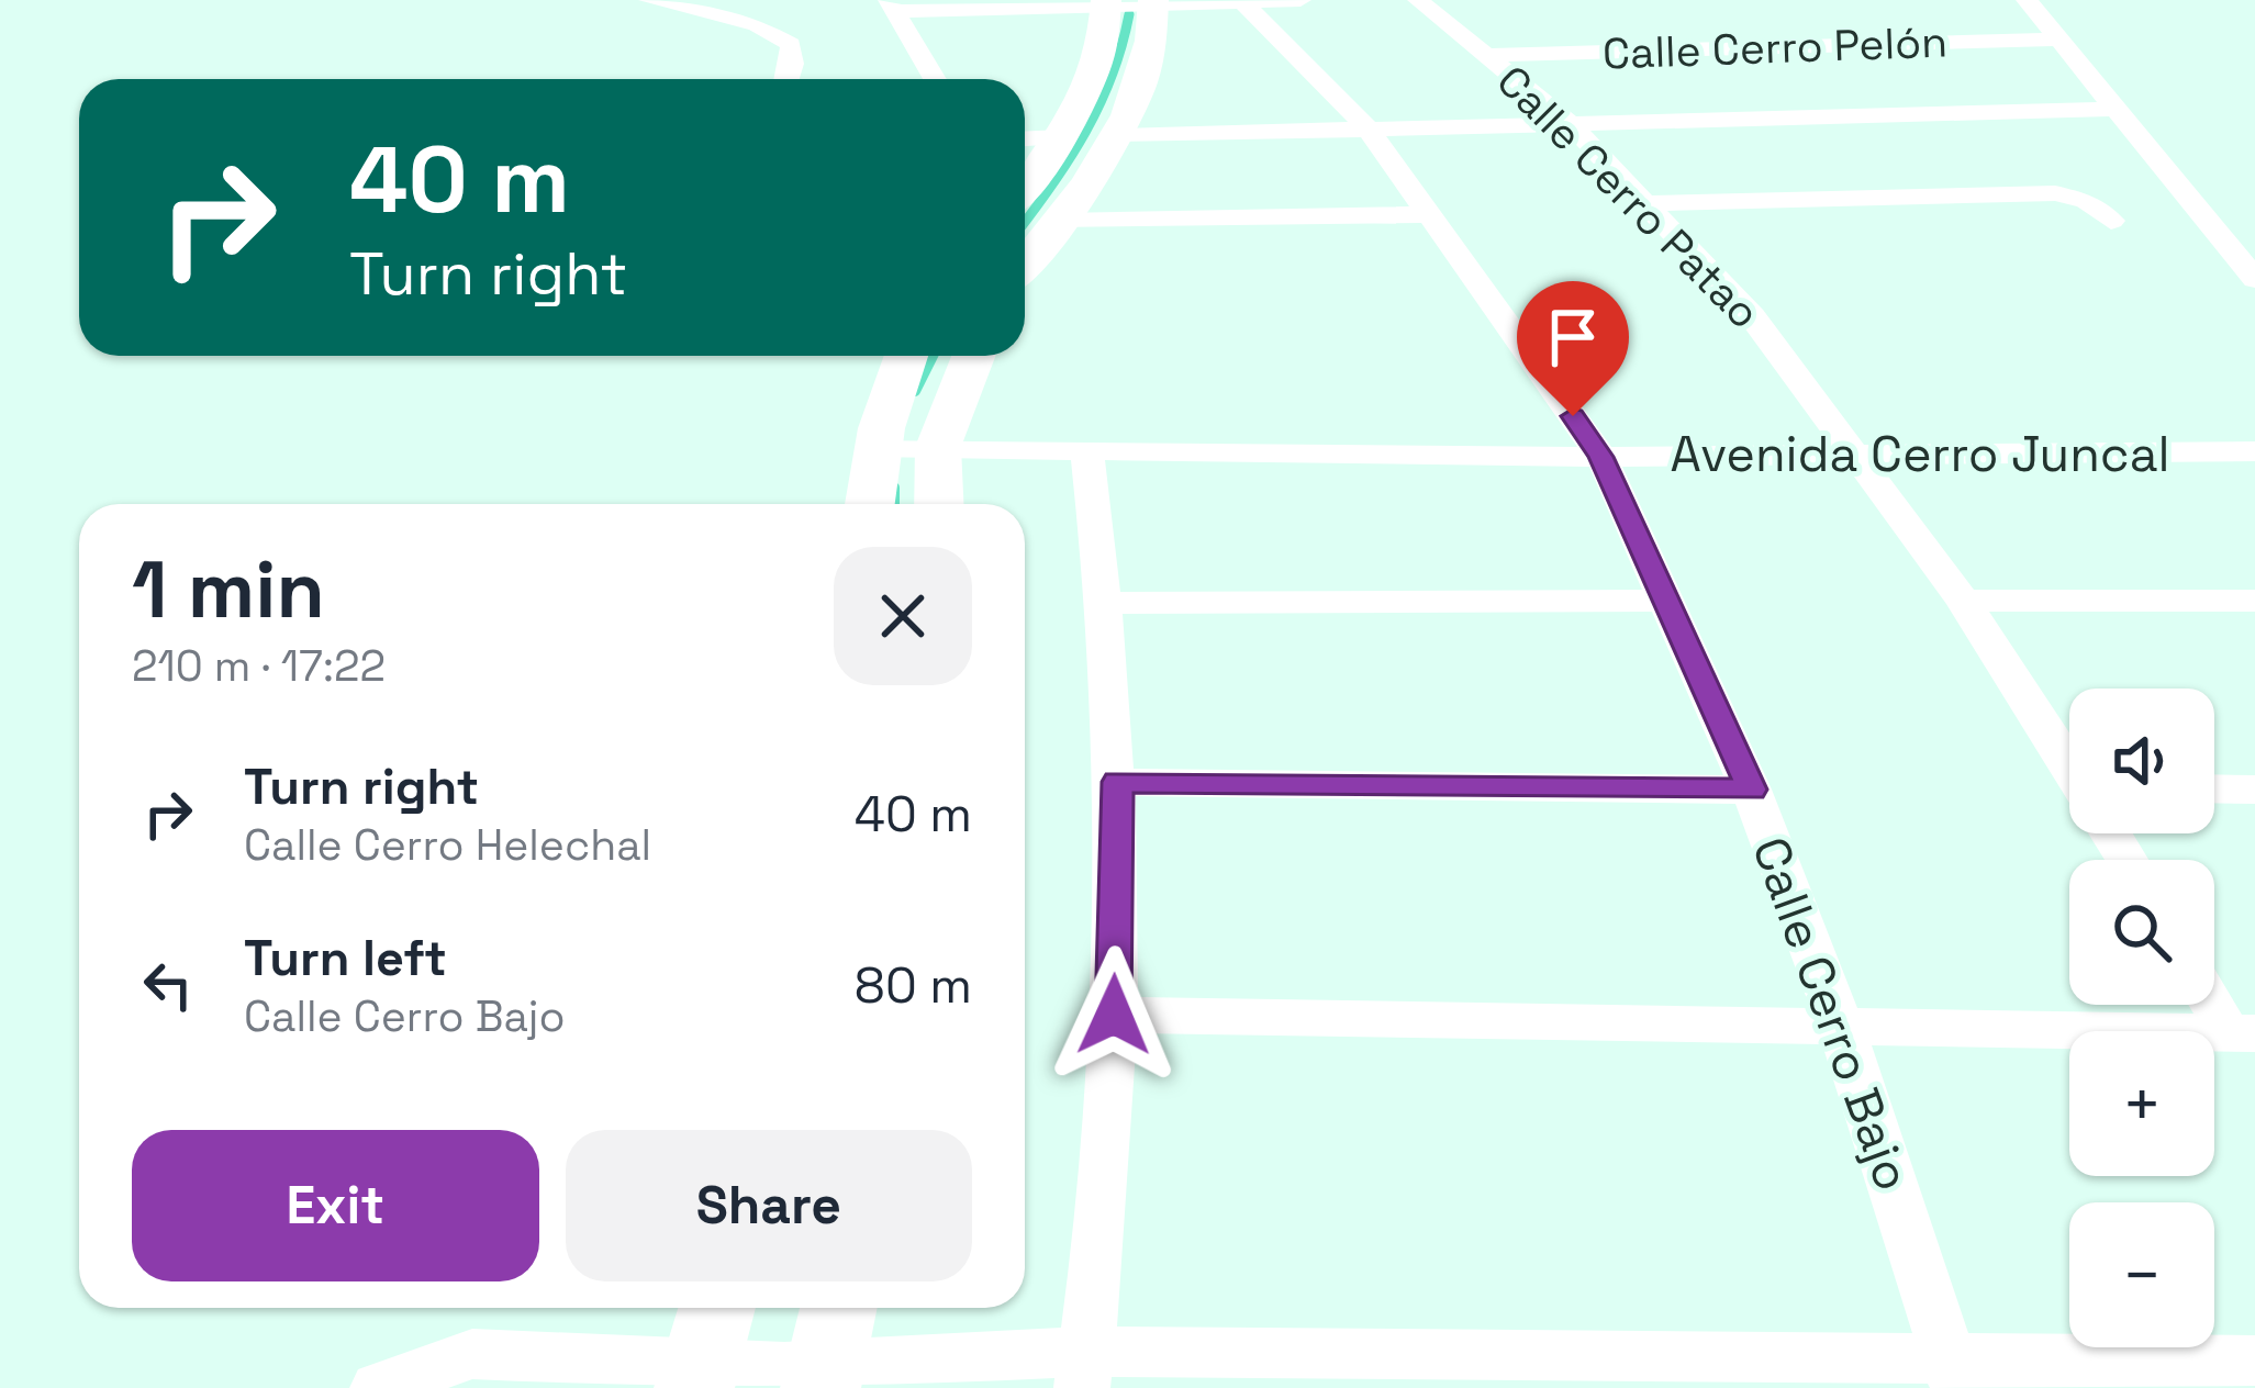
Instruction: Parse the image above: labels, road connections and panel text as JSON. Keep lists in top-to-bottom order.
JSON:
{
  "streets": {
    "street": [
      "Calle Cerro Pelón",
      "Calle Cerro Patao",
      "Avenida Cerro Juncal",
      "Calle Cerro Bajo"
    ]
  },
  "crossings": [
    ["Calle Cerro Pelón", "Calle Cerro Patao"],
    ["Calle Cerro Patao", "Avenida Cerro Juncal"],
    ["Avenida Cerro Juncal", "Calle Cerro Bajo"]
  ],
  "page": {
    "turn": ["40 m", "Turn right"],
    "heading": ["1 min", "210 m · 17:22"],
    "map_buttons": ["+", "−"],
    "list": [
      {
        "name": "Turn right",
        "note": "Calle Cerro Helechal",
        "value": "40 m"
      },
      {
        "name": "Turn left",
        "note": "Calle Cerro Bajo",
        "value": "80 m"
      }
    ],
    "buttons": ["Exit", "Share"]
  }
}
